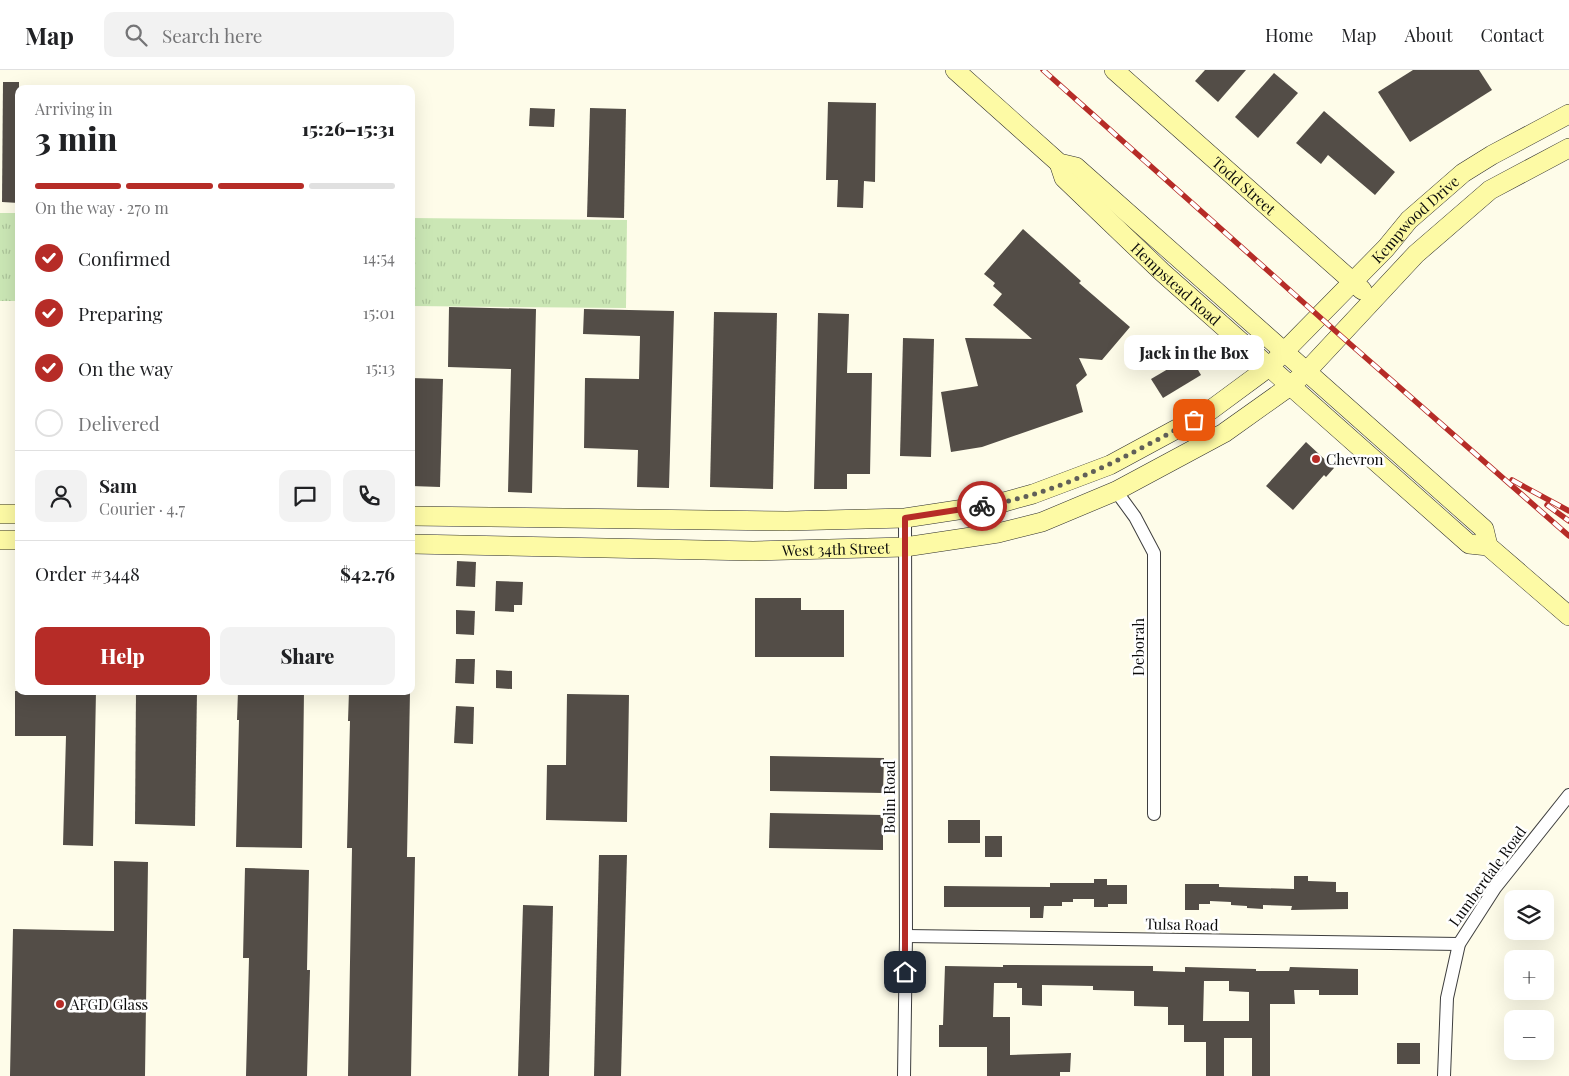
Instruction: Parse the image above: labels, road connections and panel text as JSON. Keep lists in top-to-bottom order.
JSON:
{
  "streets": {
    "main road": [
      "Todd Street",
      "Kempwood Drive",
      "Hempstead Road",
      "West 34th Street"
    ],
    "street": [
      "Deborah",
      "Bolin Road",
      "Lumberdale Road",
      "Tulsa Road"
    ]
  },
  "crossings": [
    ["Todd Street", "Kempwood Drive"],
    ["Kempwood Drive", "Hempstead Road"],
    ["Kempwood Drive", "West 34th Street"],
    ["Hempstead Road", "West 34th Street"],
    ["West 34th Street", "Deborah"],
    ["West 34th Street", "Bolin Road"],
    ["Bolin Road", "Tulsa Road"],
    ["Lumberdale Road", "Tulsa Road"]
  ],
  "places": ["Jack in the Box", "Chevron", "AFGD Glass"],
  "page": {
    "header": "Map",
    "search": "Search here",
    "nav": [
      "Home",
      "Map",
      "About",
      "Contact"
    ],
    "heading": ["3 min", "Arriving in", "15:26–15:31"],
    "panel": [
      "Sam",
      "Courier · 4.7",
      "Order #3448",
      "$42.76"
    ],
    "bar": "On the way · 270 m",
    "list": [
      ["Confirmed", "14:54"],
      ["Preparing", "15:01"],
      ["On the way", "15:13"],
      "Delivered"
    ],
    "bubble": "Jack in the Box",
    "buttons": ["Help", "Share"],
    "map_buttons": ["+", "−"]
  }
}
